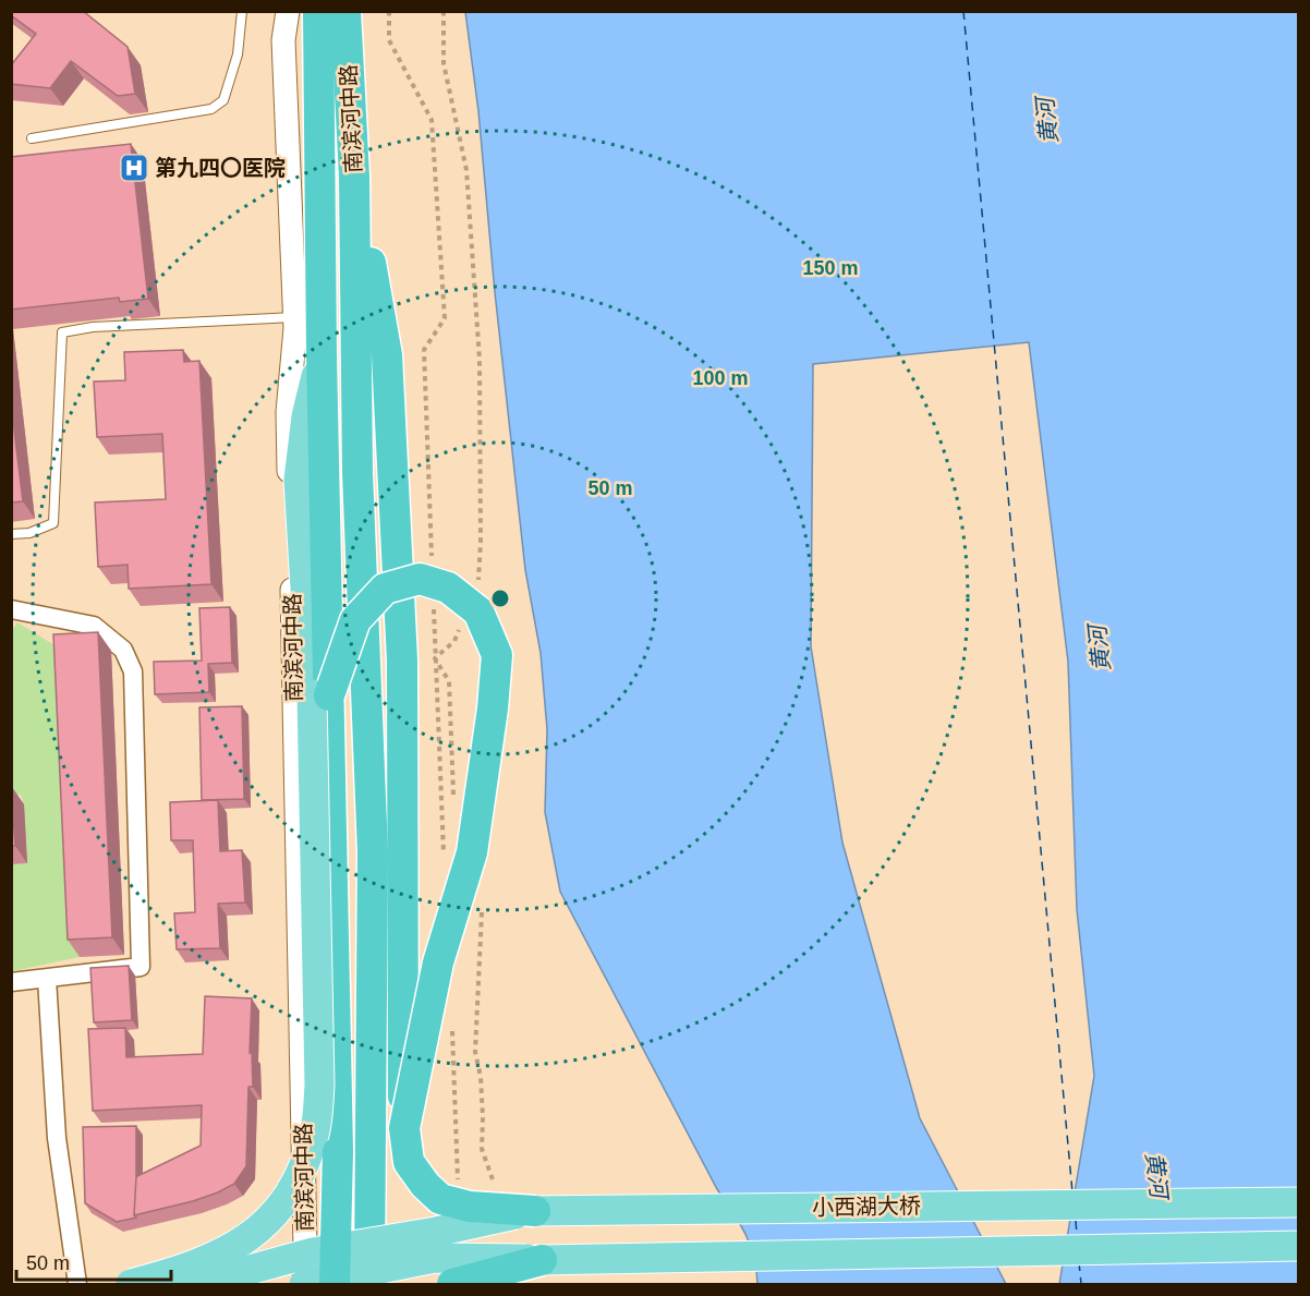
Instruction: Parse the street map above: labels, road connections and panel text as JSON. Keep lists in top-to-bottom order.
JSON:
{
  "streets": {
    "highway": ["南滨河中路"],
    "main road": ["小西湖大桥"]
  },
  "water": ["黄河"],
  "places": {
    "hospital": ["第九四〇医院"]
  },
  "scale_bar": "50 m",
  "rings": ["150 m", "100 m", "50 m"]
}
